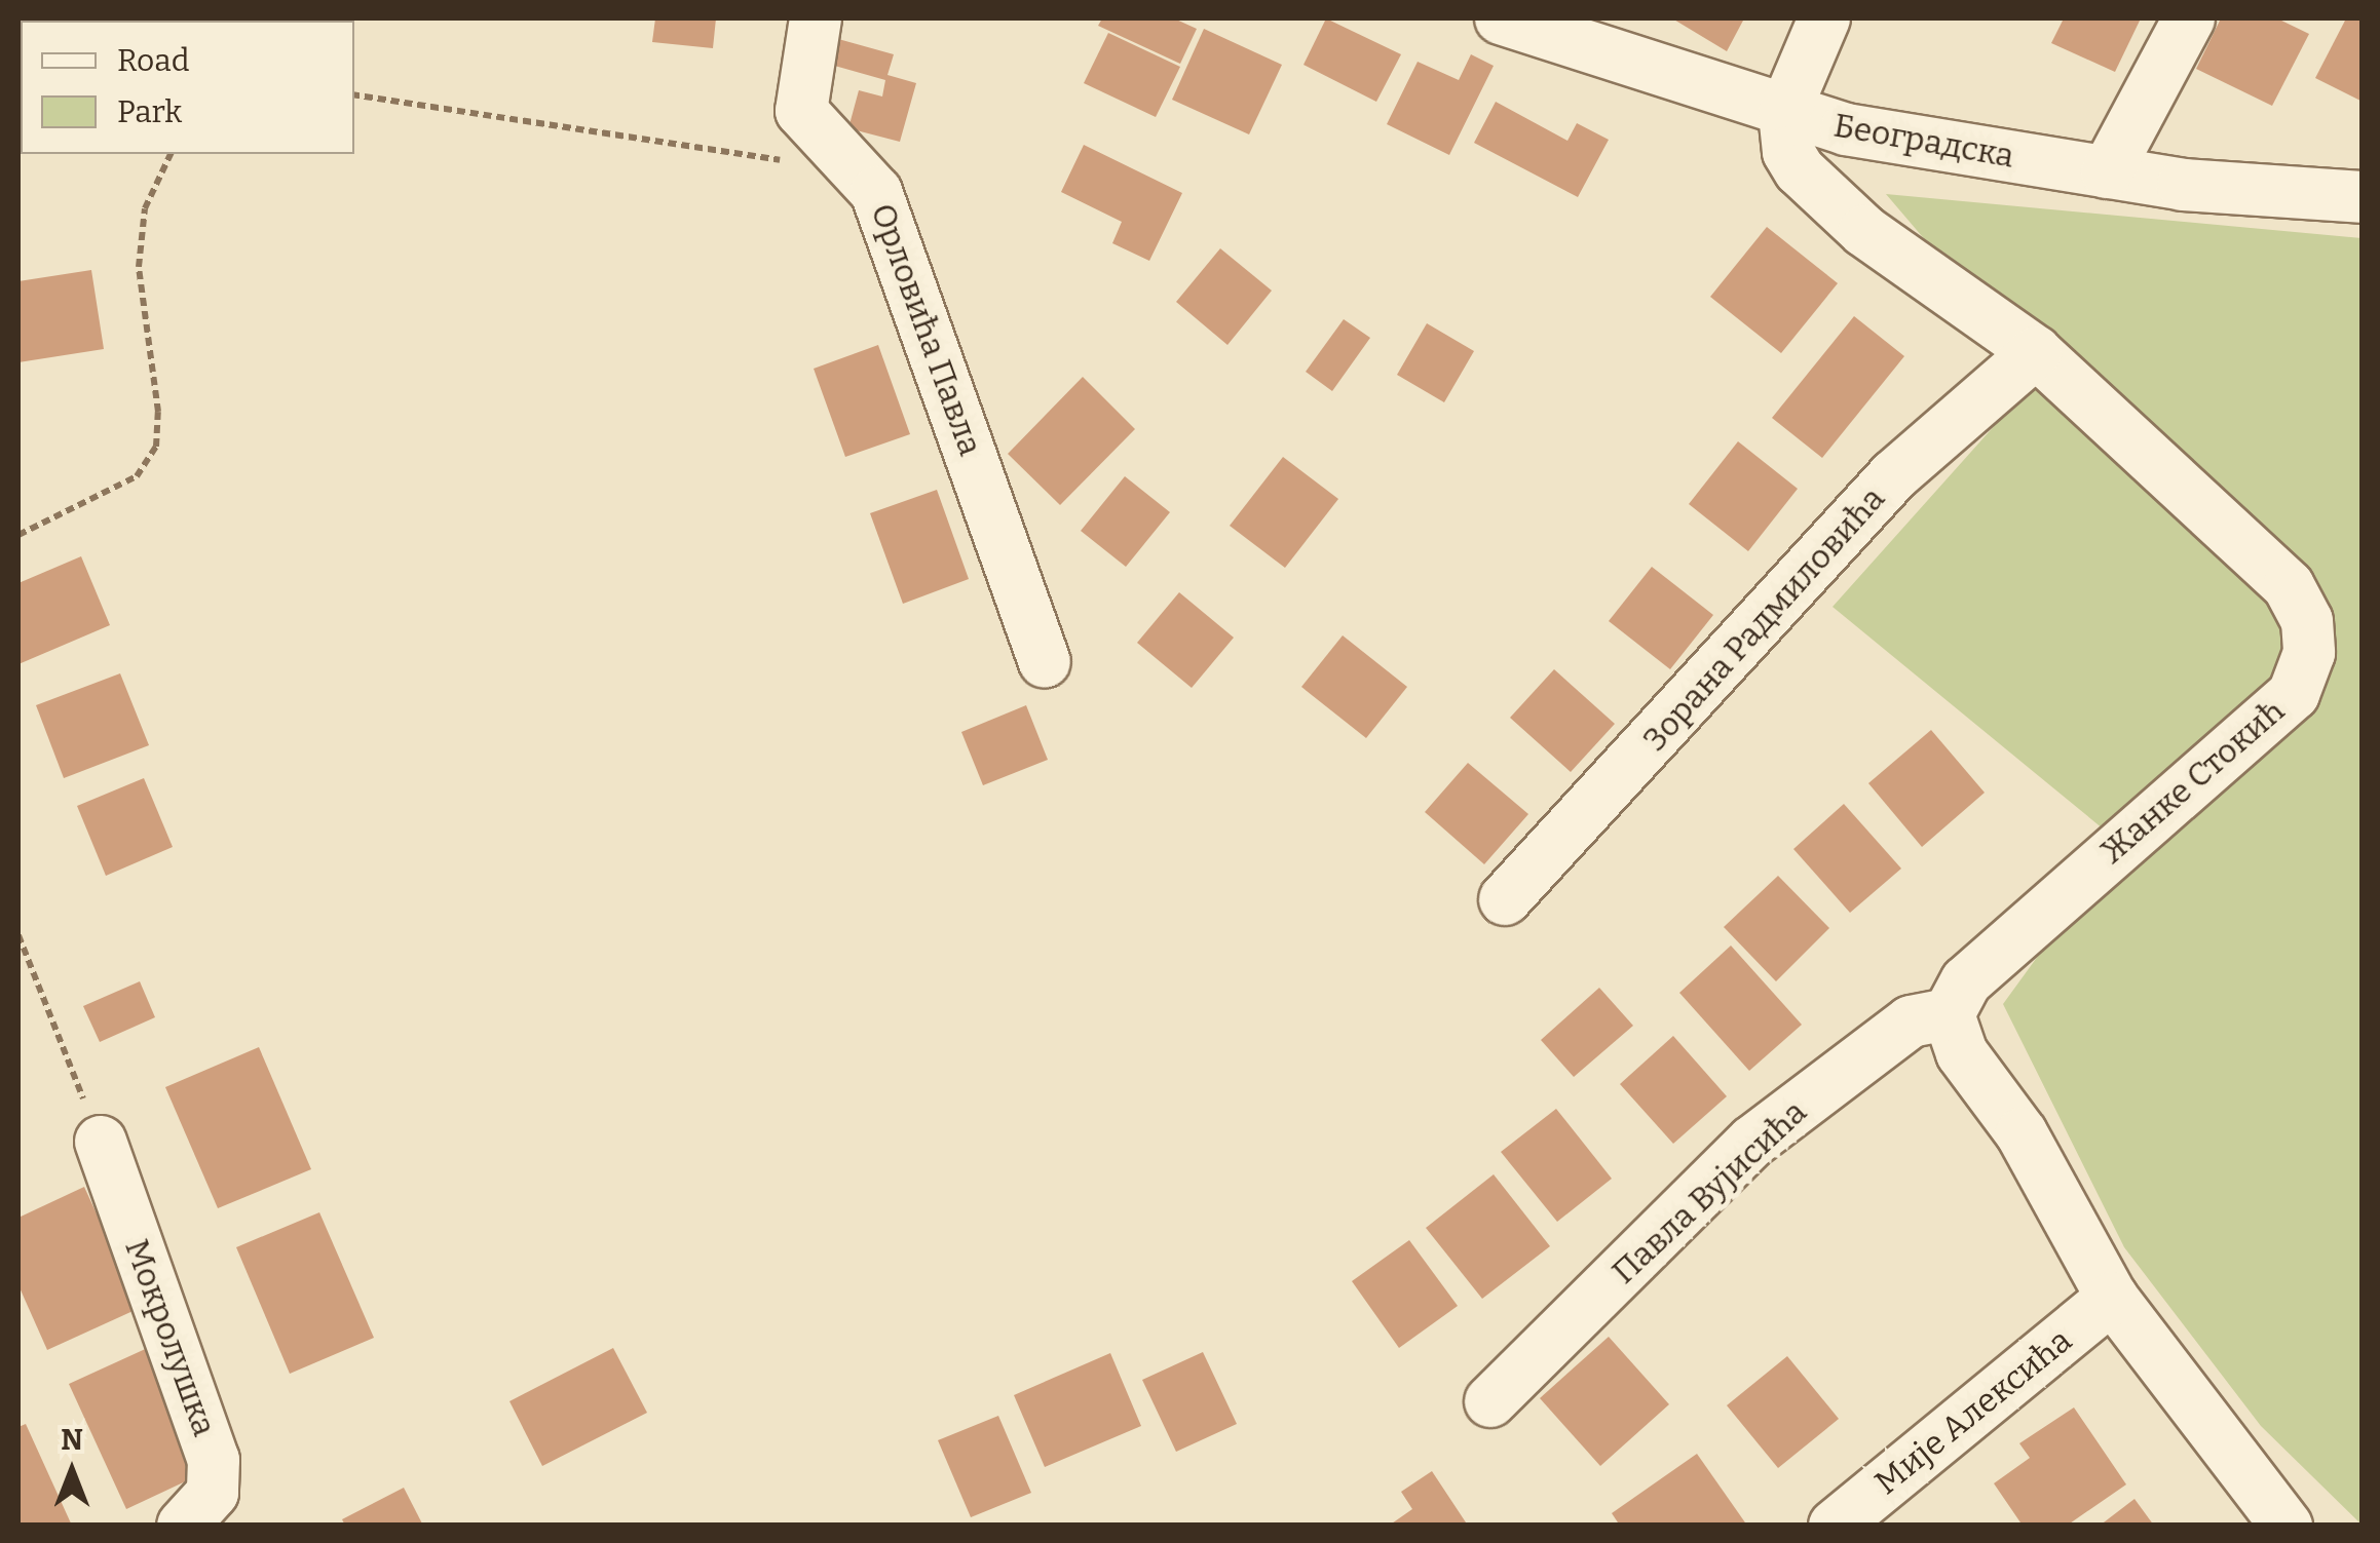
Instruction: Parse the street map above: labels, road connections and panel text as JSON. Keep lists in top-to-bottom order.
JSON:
{
  "streets": {
    "street": [
      "Београдска",
      "Орловића Павла",
      "Зорана Радмиловића",
      "Жанке Стокић",
      "Павла Вујисића",
      "Мокролушка",
      "Мије Алексића"
    ]
  },
  "crossings": [
    ["Београдска", "Жанке Стокић"],
    ["Зорана Радмиловића", "Жанке Стокић"],
    ["Жанке Стокић", "Павла Вујисића"]
  ],
  "legend": ["Road", "Park"],
  "north": "top"
}
